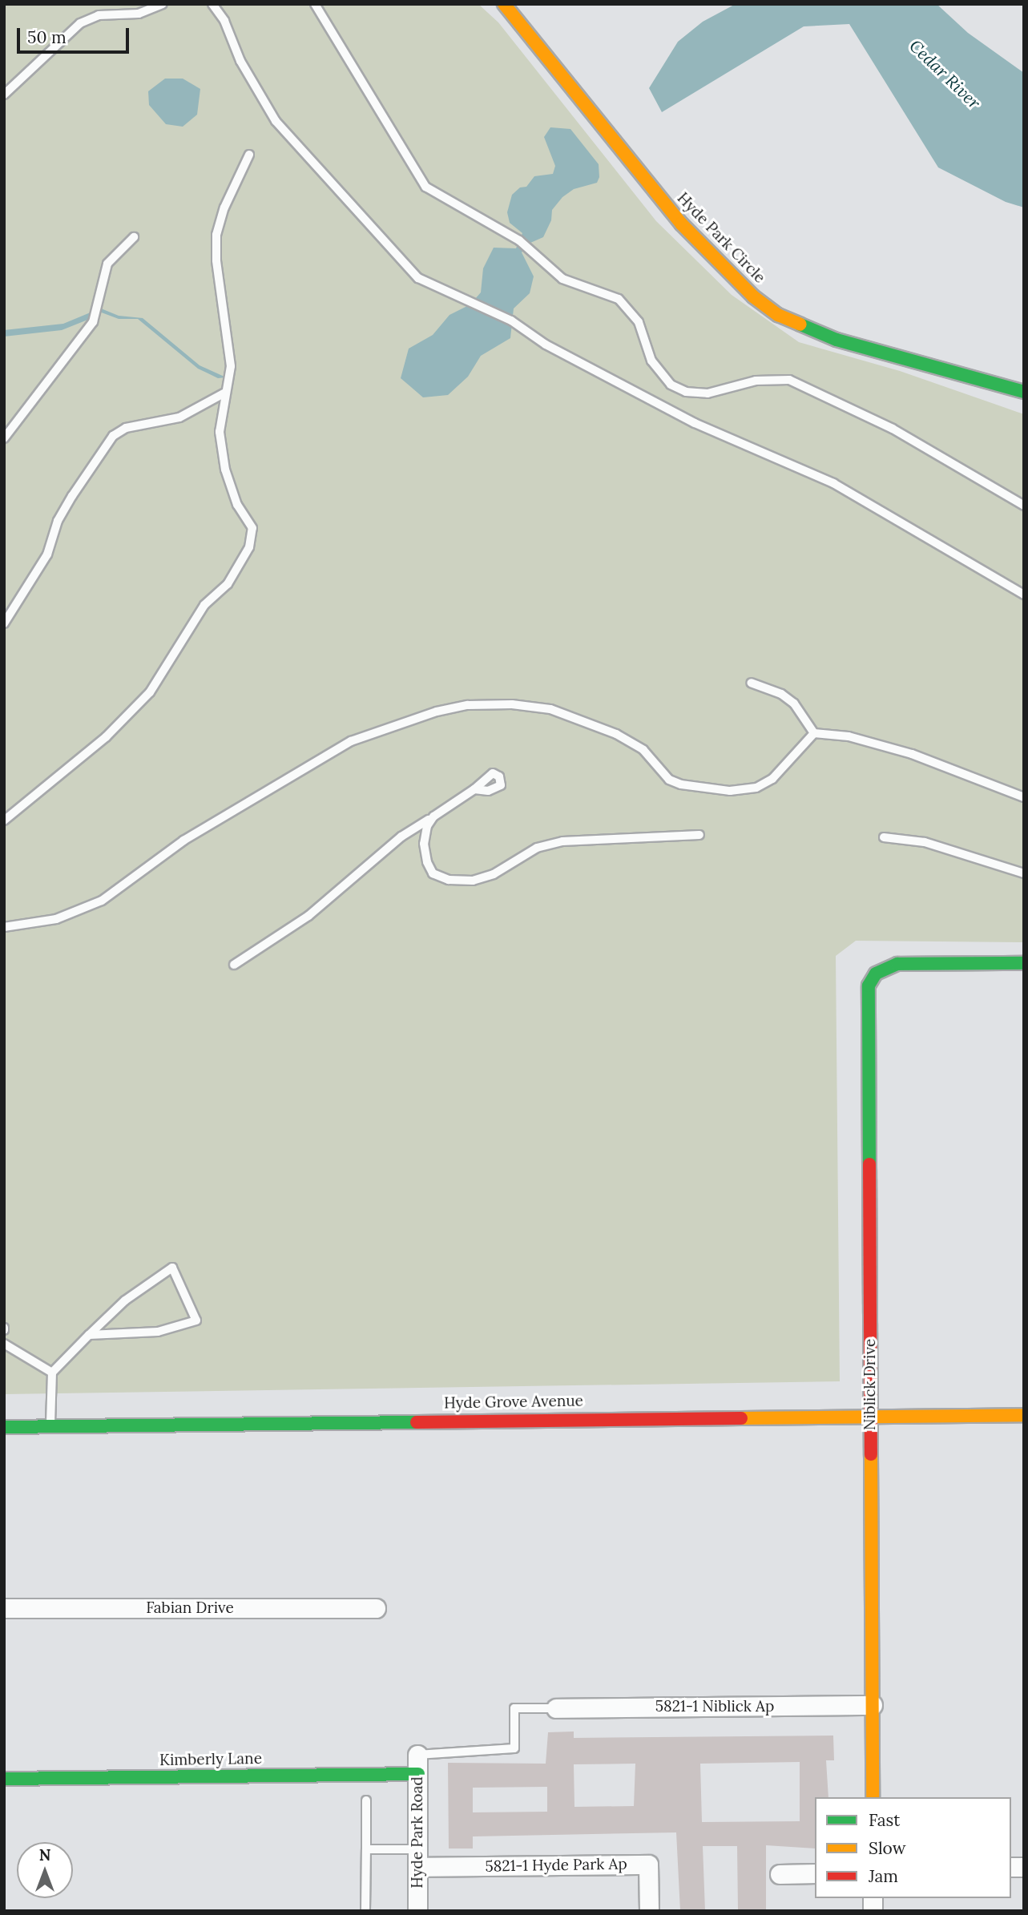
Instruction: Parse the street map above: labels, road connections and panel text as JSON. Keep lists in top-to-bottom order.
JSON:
{
  "streets": {
    "street": [
      "Hyde Park Circle",
      "Niblick Drive",
      "Hyde Grove Avenue",
      "Fabian Drive",
      "5821-1 Niblick Ap",
      "Kimberly Lane",
      "Hyde Park Road",
      "5821-1 Hyde Park Ap"
    ]
  },
  "crossings": [
    ["Niblick Drive", "Hyde Grove Avenue"],
    ["Niblick Drive", "5821-1 Niblick Ap"],
    ["Kimberly Lane", "Hyde Park Road"],
    ["Hyde Park Road", "5821-1 Hyde Park Ap"]
  ],
  "water": ["Cedar River"],
  "legend": ["Fast", "Slow", "Jam"],
  "scale_bar": "50 m",
  "north": "top"
}
